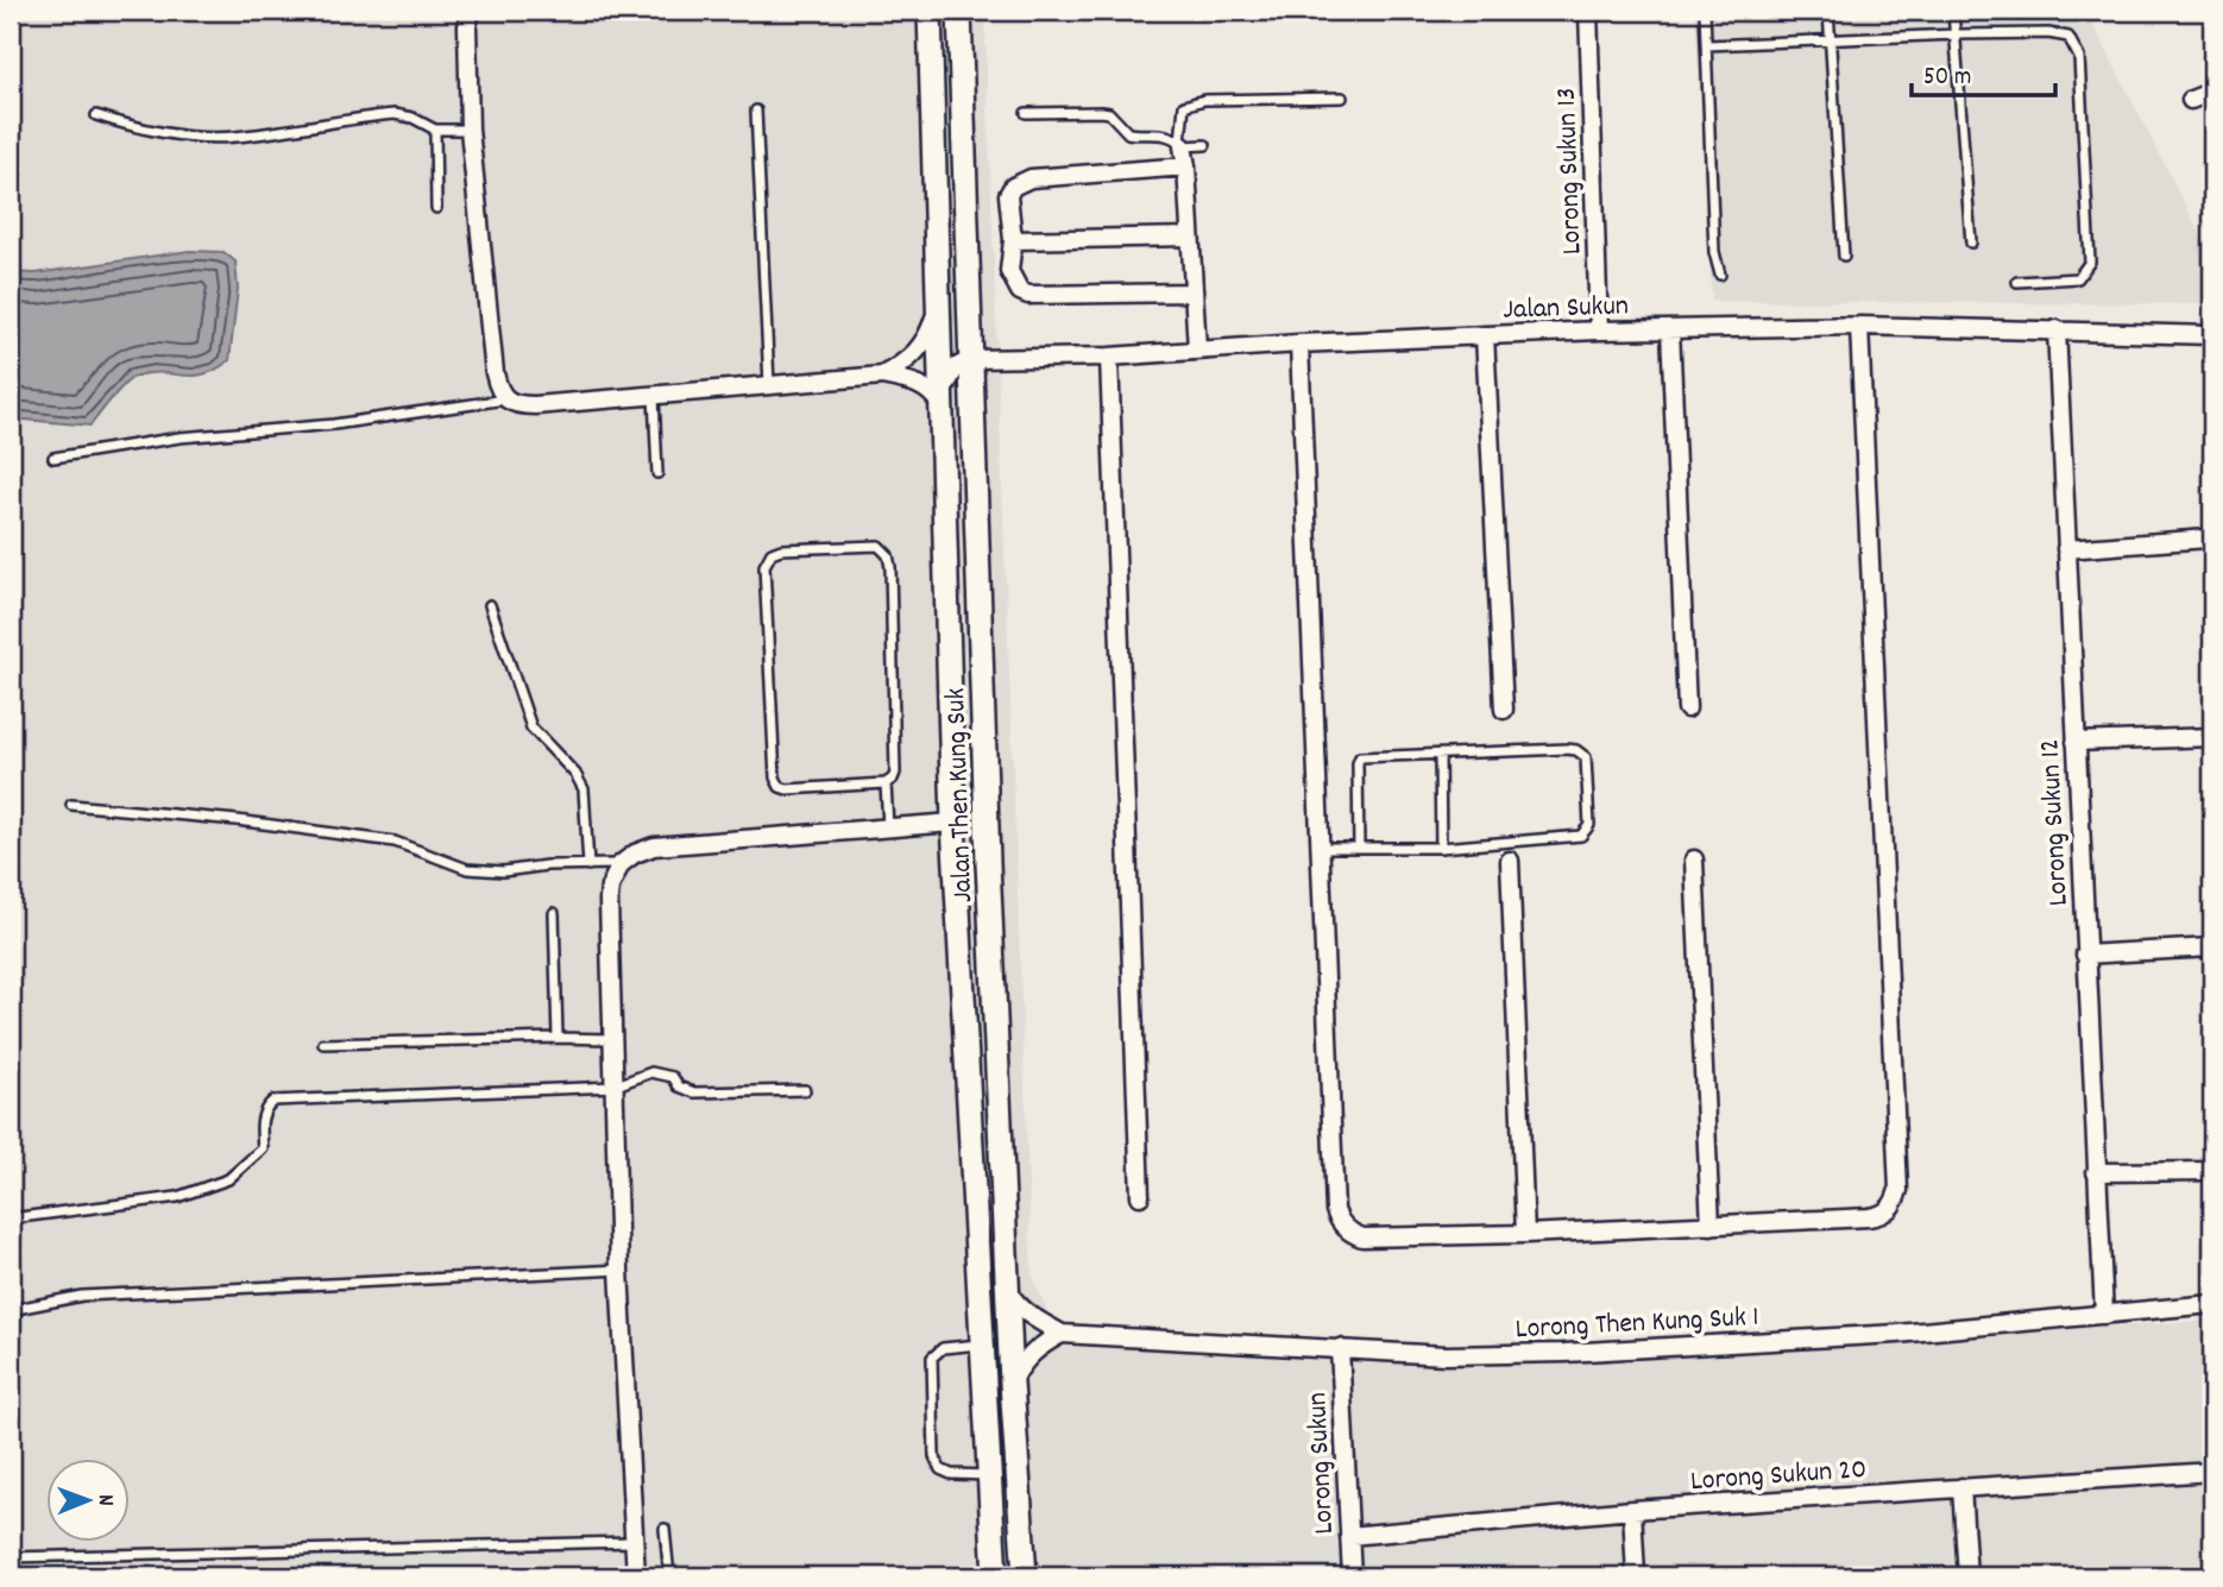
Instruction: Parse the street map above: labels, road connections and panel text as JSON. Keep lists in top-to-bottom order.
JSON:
{
  "streets": {
    "street": [
      "Lorong Sukun 13",
      "Jalan Sukun",
      "Jalan Then Kung Suk",
      "Lorong Sukun 12",
      "Lorong Then Kung Suk 1",
      "Lorong Sukun",
      "Lorong Sukun 20"
    ]
  },
  "crossings": [
    ["Lorong Sukun 13", "Jalan Sukun"],
    ["Jalan Sukun", "Jalan Then Kung Suk"],
    ["Jalan Sukun", "Lorong Sukun 12"],
    ["Lorong Sukun 12", "Lorong Then Kung Suk 1"],
    ["Lorong Then Kung Suk 1", "Lorong Sukun"],
    ["Lorong Sukun", "Lorong Sukun 20"]
  ],
  "scale_bar": "50 m",
  "north": "right"
}
